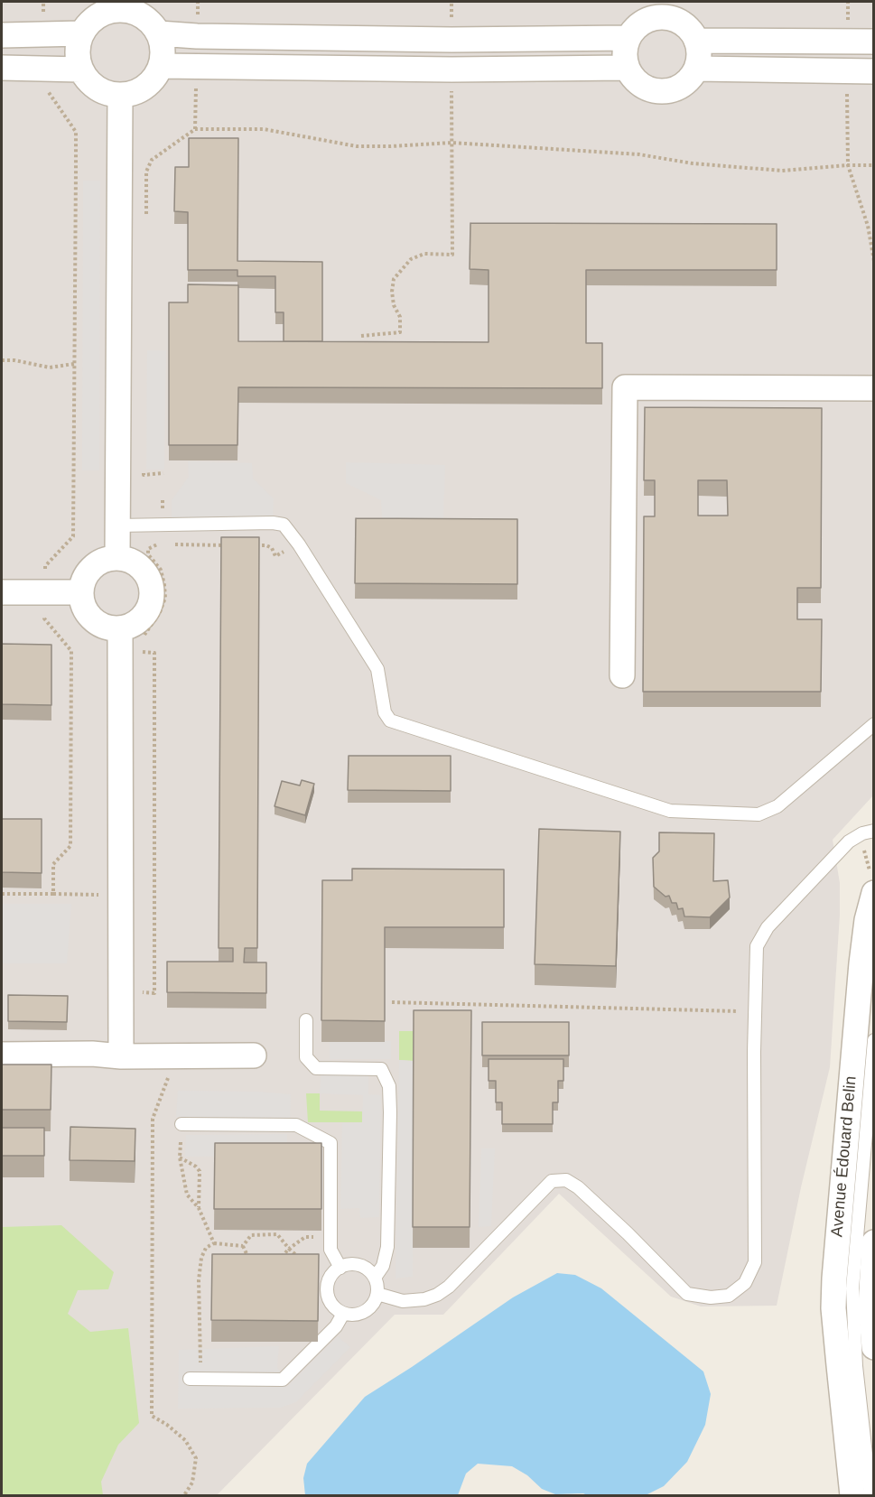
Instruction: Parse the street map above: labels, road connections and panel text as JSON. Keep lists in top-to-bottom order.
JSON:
{
  "streets": {
    "street": ["Avenue Édouard Belin"]
  }
}
